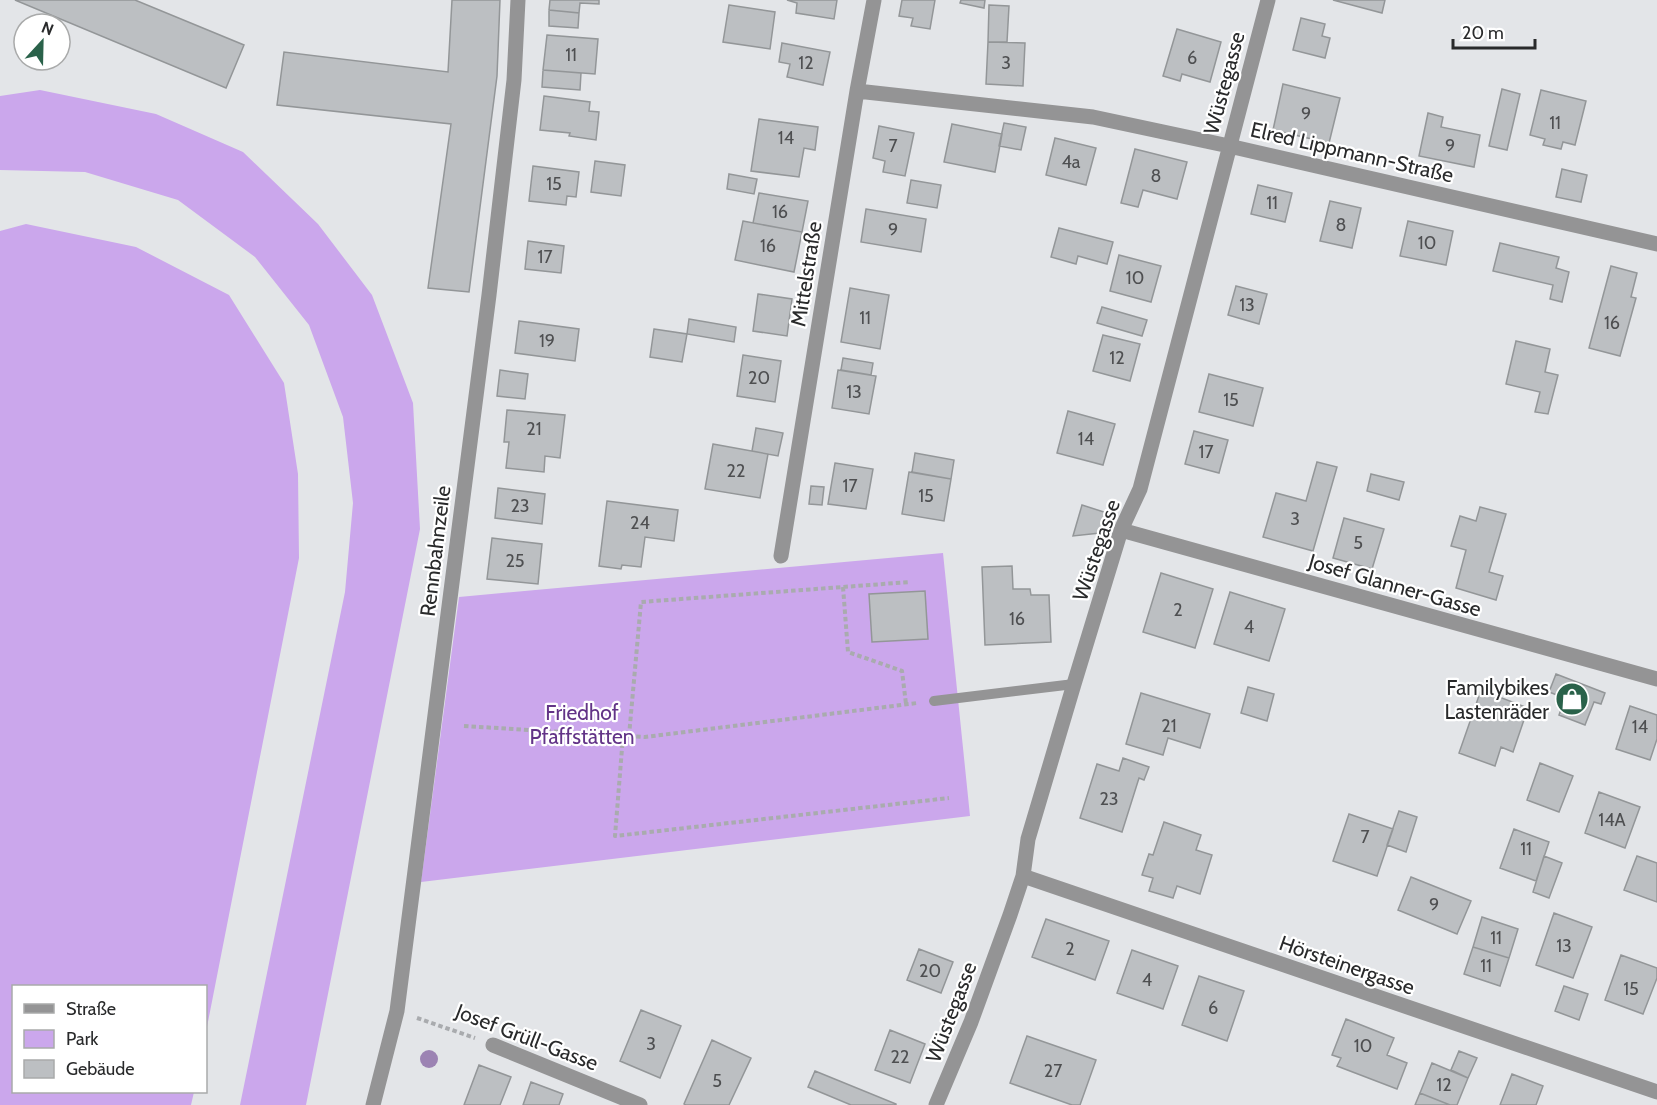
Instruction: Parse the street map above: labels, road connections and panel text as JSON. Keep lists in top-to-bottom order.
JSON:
{
  "streets": {
    "street": [
      "Wüstegasse",
      "Elred Lippmann-Straße",
      "Mittelstraße",
      "Rennbahnzeile",
      "Josef Glanner-Gasse",
      "Hörsteinergasse",
      "Josef Grüll-Gasse"
    ]
  },
  "crossings": [
    ["Wüstegasse", "Elred Lippmann-Straße"],
    ["Wüstegasse", "Josef Glanner-Gasse"],
    ["Wüstegasse", "Hörsteinergasse"],
    ["Elred Lippmann-Straße", "Mittelstraße"],
    ["Rennbahnzeile", "Josef Grüll-Gasse"]
  ],
  "parks": ["Friedhof Pfaffstätten"],
  "places": {
    "shop": ["Familybikes Lastenräder"]
  },
  "house_numbers": [
    "11",
    "6",
    "12",
    "3",
    "9",
    "11",
    "14",
    "7",
    "9",
    "4a",
    "8",
    "15",
    "11",
    "16",
    "8",
    "9",
    "10",
    "16",
    "17",
    "10",
    "13",
    "11",
    "16",
    "19",
    "12",
    "20",
    "13",
    "15",
    "21",
    "14",
    "17",
    "22",
    "17",
    "15",
    "23",
    "3",
    "24",
    "5",
    "25",
    "2",
    "16",
    "4",
    "21",
    "14",
    "23",
    "14A",
    "7",
    "11",
    "9",
    "11",
    "13",
    "2",
    "11",
    "20",
    "4",
    "15",
    "6",
    "3",
    "10",
    "22",
    "27",
    "5",
    "12"
  ],
  "legend": ["Straße", "Park", "Gebäude"],
  "scale_bar": "20 m",
  "north": "top"
}
